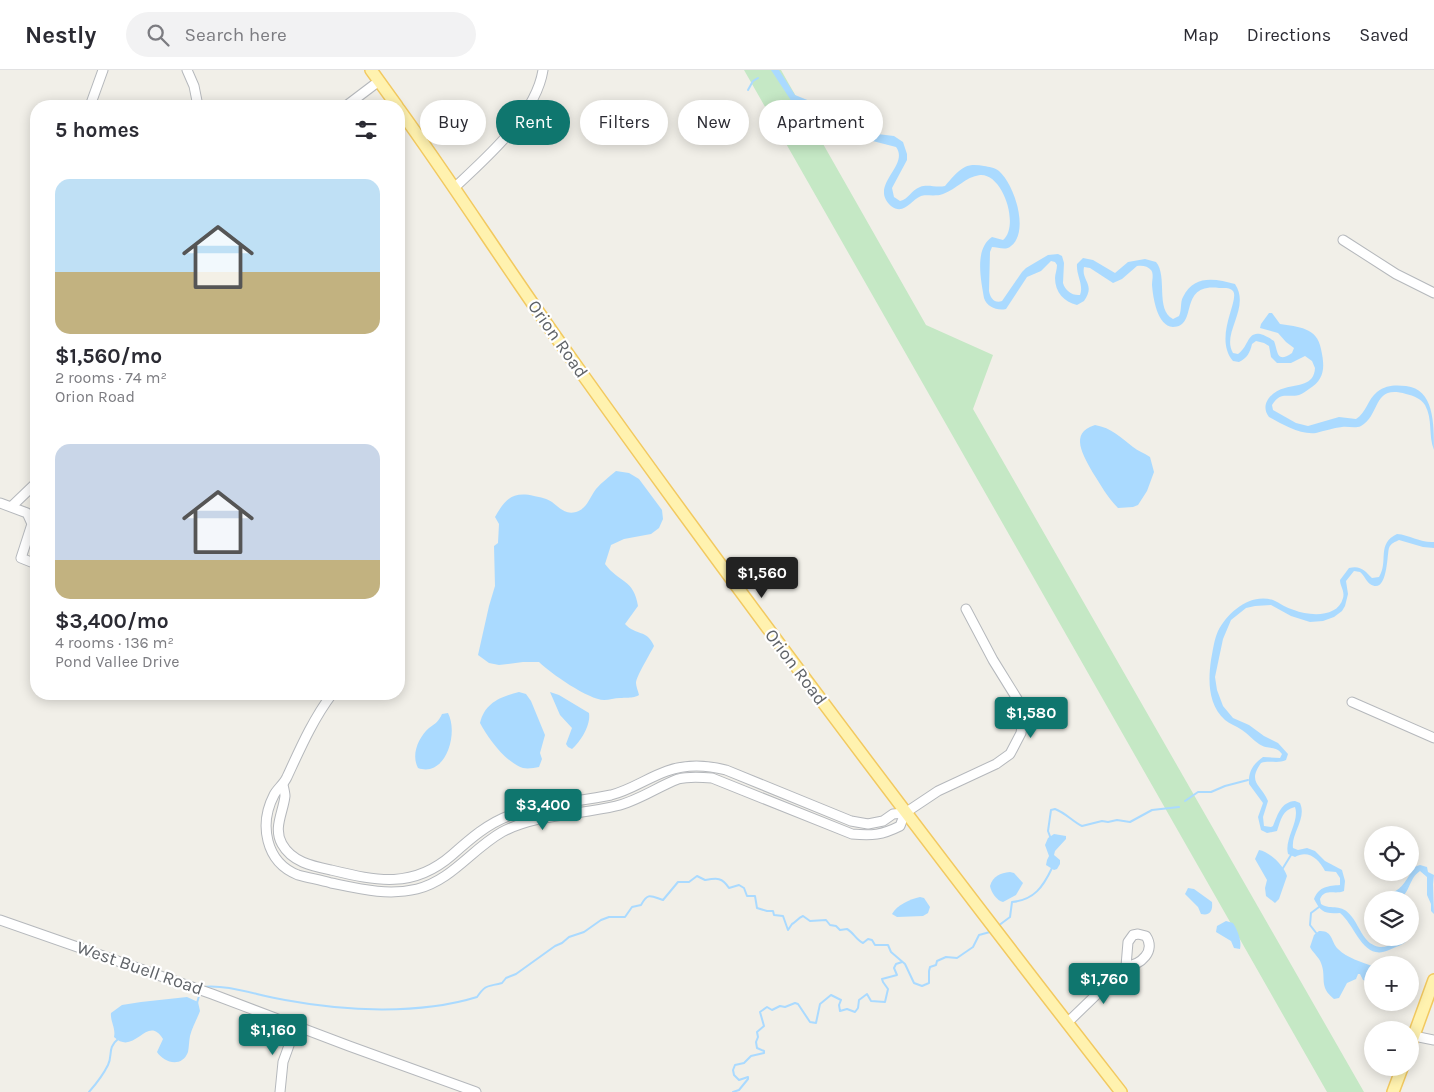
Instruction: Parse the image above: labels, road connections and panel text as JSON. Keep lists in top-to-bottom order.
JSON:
{
  "streets": {
    "main road": ["Orion Road"],
    "street": ["West Buell Road"]
  },
  "page": {
    "header": "Nestly",
    "search": "Search here",
    "nav": ["Map", "Directions", "Saved"],
    "chip": [
      "Buy",
      "Rent",
      "Filters",
      "New",
      "Apartment"
    ],
    "heading": "5 homes",
    "list": [
      {
        "name": "$1,560/mo",
        "note": "2 rooms · 74 m² · Orion Road"
      },
      {
        "name": "$3,400/mo",
        "note": "4 rooms · 136 m² · Pond Vallee Drive"
      }
    ],
    "price": [
      "$1,560",
      "$1,580",
      "$3,400",
      "$1,760",
      "$1,160"
    ],
    "map_buttons": ["+", "−"]
  }
}
